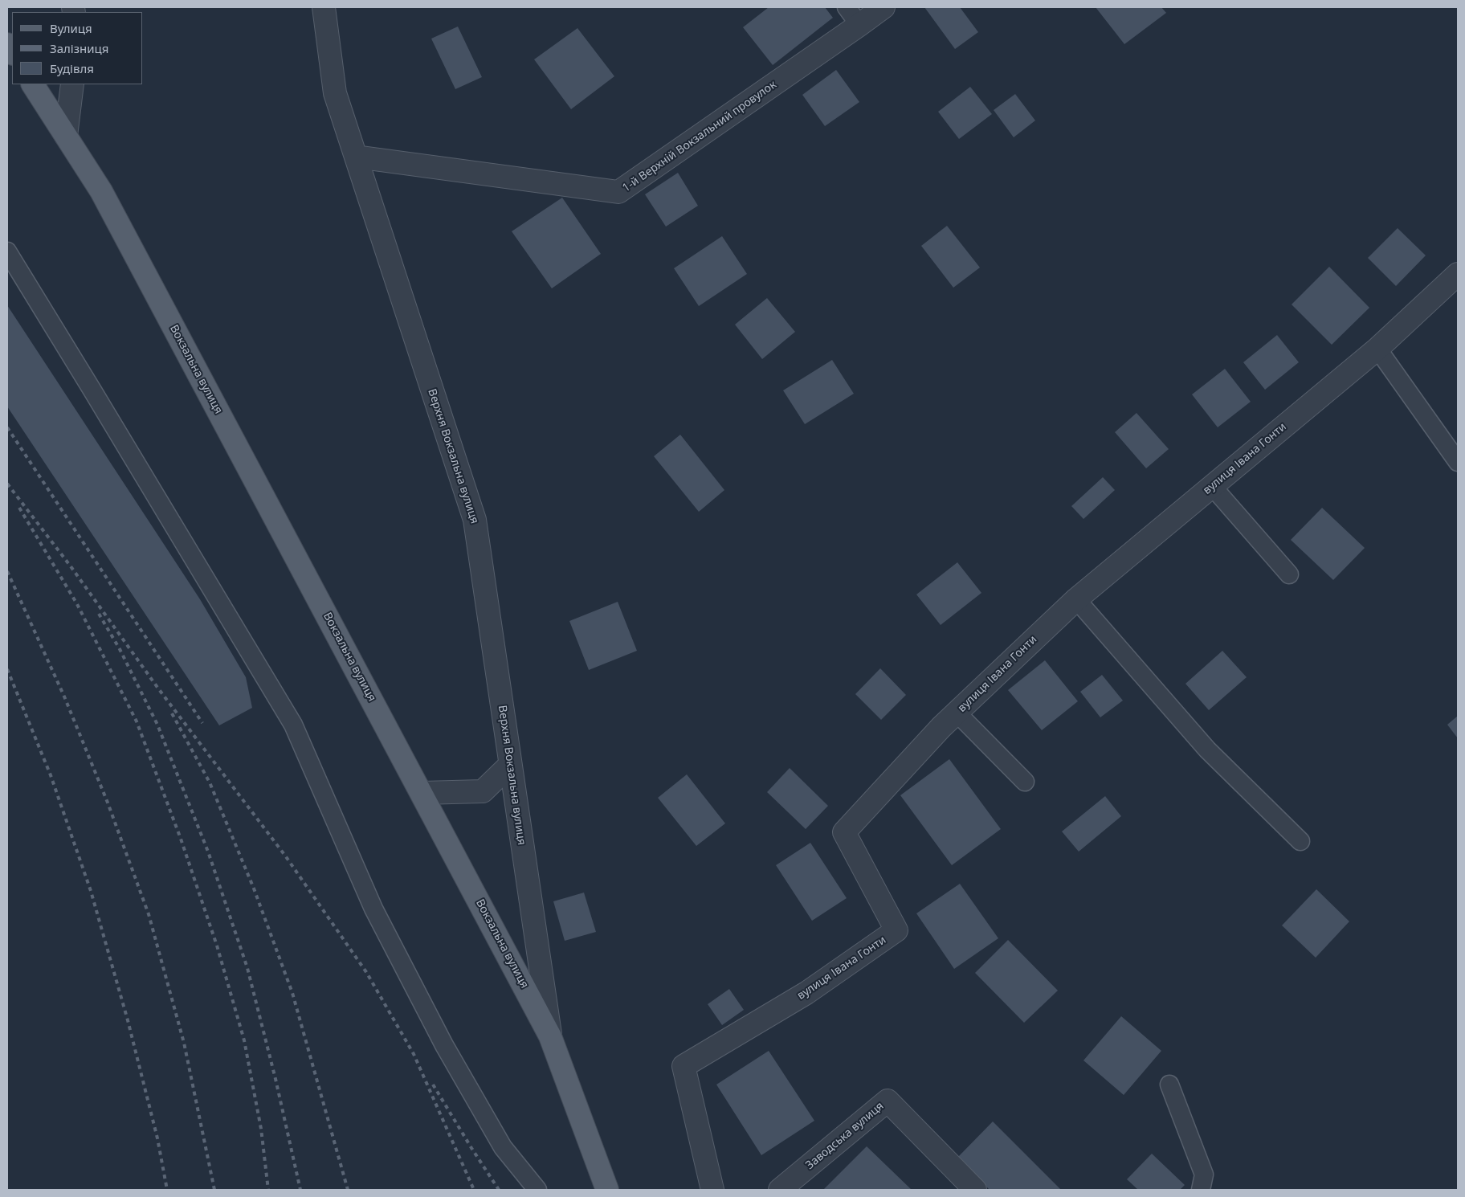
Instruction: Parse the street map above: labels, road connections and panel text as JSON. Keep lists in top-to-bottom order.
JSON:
{
  "streets": {
    "main road": ["Вокзальна вулиця"],
    "street": [
      "1-й Верхній Вокзальний провулок",
      "Верхня Вокзальна вулиця",
      "вулиця Івана Гонти",
      "Заводська вулиця"
    ]
  },
  "crossings": [
    ["1-й Верхній Вокзальний провулок", "Верхня Вокзальна вулиця"],
    ["Вокзальна вулиця", "Верхня Вокзальна вулиця"]
  ],
  "legend": ["Вулиця", "Залізниця", "Будівля"]
}
